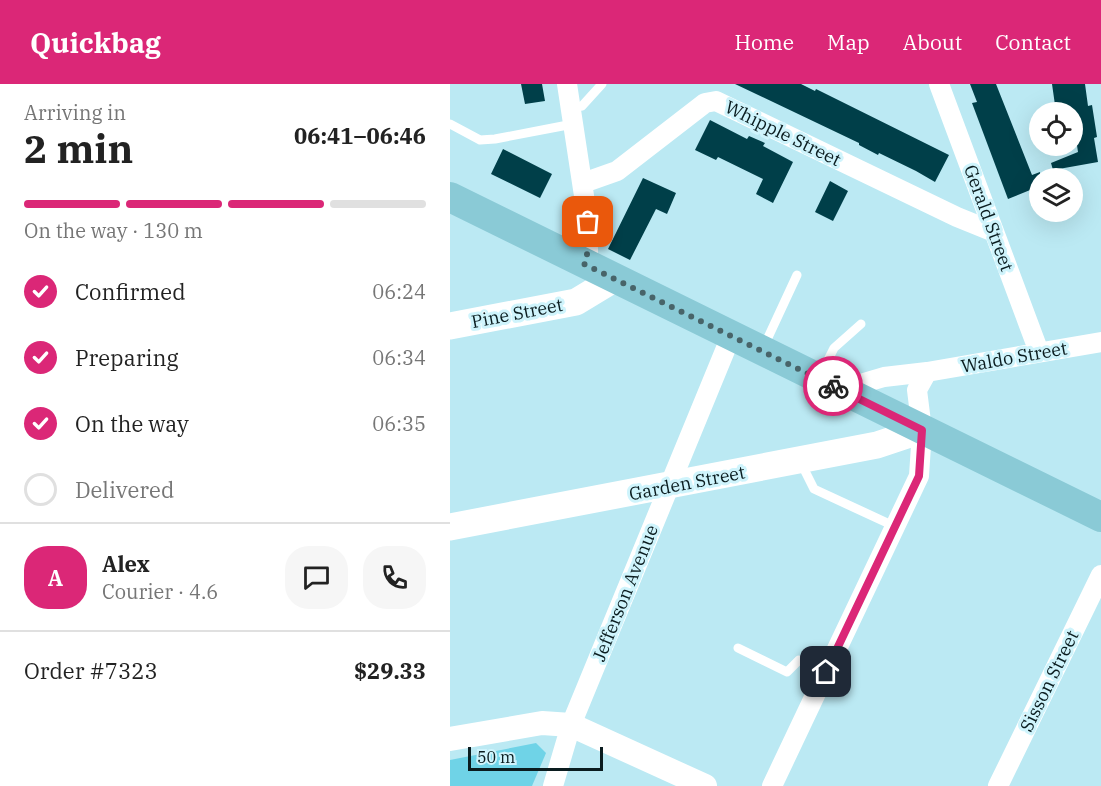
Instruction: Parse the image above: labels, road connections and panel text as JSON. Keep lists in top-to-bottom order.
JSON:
{
  "streets": {
    "main road": ["Pine Street", "Garden Street"],
    "street": [
      "Whipple Street",
      "Gerald Street",
      "Waldo Street",
      "Jefferson Avenue",
      "Sisson Street"
    ]
  },
  "crossings": [
    ["Whipple Street", "Gerald Street"],
    ["Gerald Street", "Waldo Street"],
    ["Garden Street", "Jefferson Avenue"]
  ],
  "scale_bar": "50 m",
  "page": {
    "header": "Quickbag",
    "nav": [
      "Home",
      "Map",
      "About",
      "Contact"
    ],
    "heading": ["2 min", "Arriving in", "06:41–06:46"],
    "panel": [
      "Alex",
      "Courier · 4.6",
      "Order #7323",
      "$29.33"
    ],
    "bar": "On the way · 130 m",
    "list": [
      ["Confirmed", "06:24"],
      ["Preparing", "06:34"],
      ["On the way", "06:35"],
      "Delivered"
    ],
    "round": "A",
    "scale": "50 m"
  }
}
